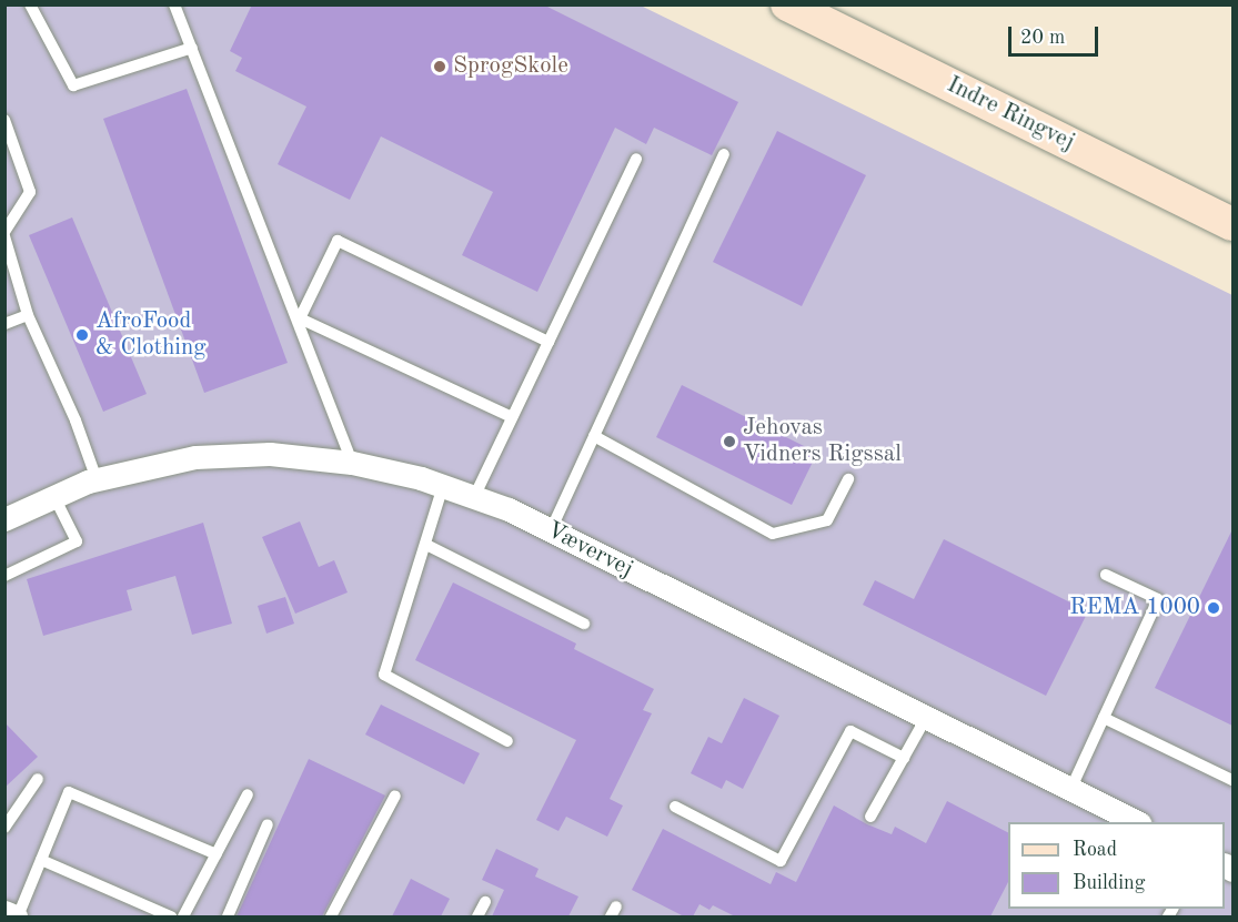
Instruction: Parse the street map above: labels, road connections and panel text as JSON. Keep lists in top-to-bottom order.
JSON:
{
  "streets": {
    "main road": ["Indre Ringvej"],
    "street": ["Vævervej"]
  },
  "places": [
    "SprogSkole",
    "AfroFood & Clothing",
    "Jehovas Vidners Rigssal",
    "REMA 1000"
  ],
  "legend": ["Road", "Building"],
  "scale_bar": "20 m"
}
